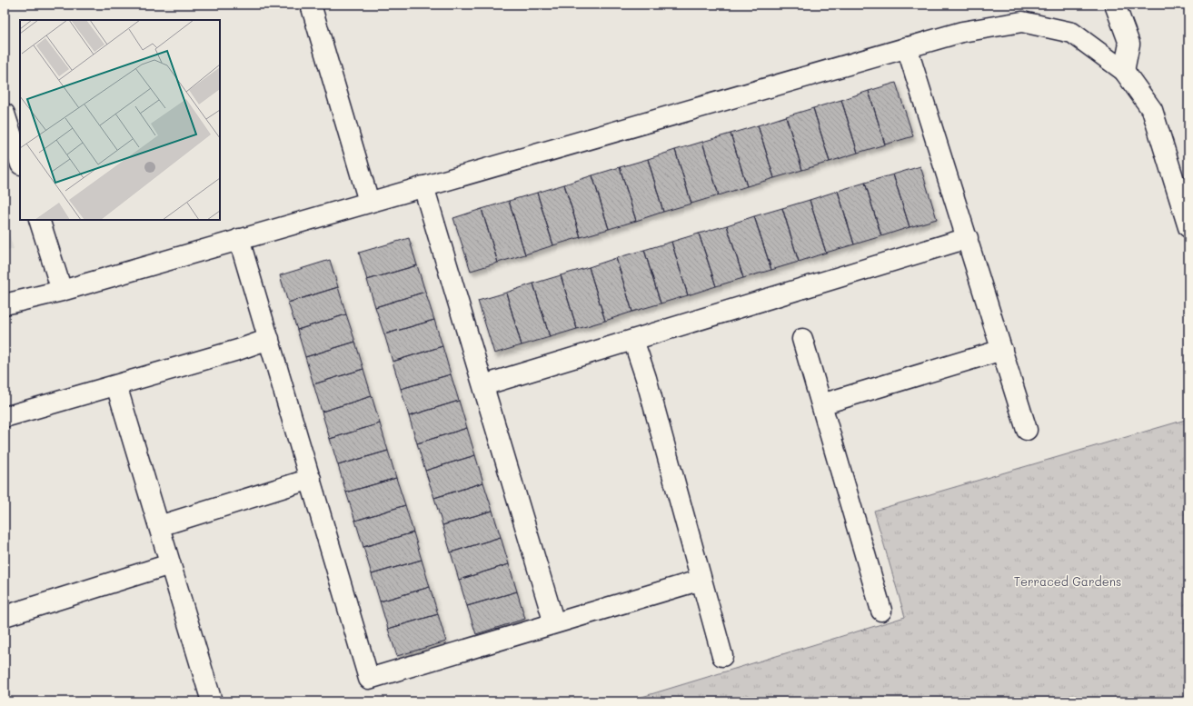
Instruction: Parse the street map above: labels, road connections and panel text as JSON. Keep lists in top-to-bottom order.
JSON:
{
  "parks": ["Terraced Gardens"]
}
